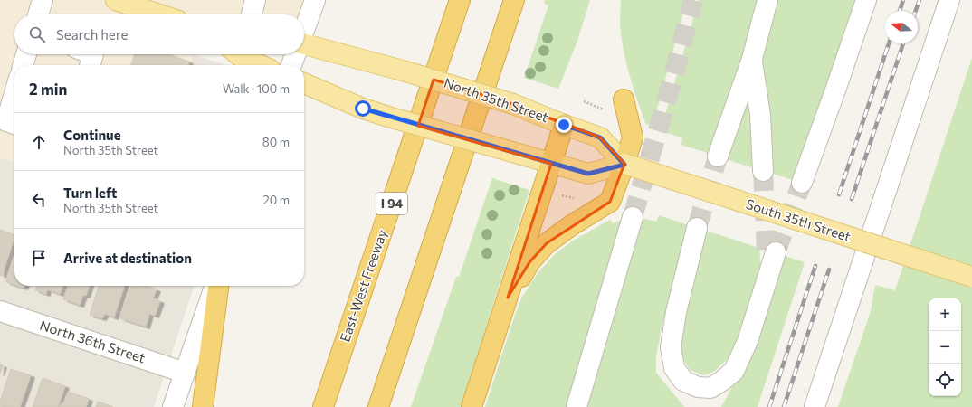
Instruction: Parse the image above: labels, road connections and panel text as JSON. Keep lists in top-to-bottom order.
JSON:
{
  "streets": {
    "highway": ["I 94", "East-West Freeway"],
    "main road": ["North 35th Street", "South 35th Street"],
    "street": ["North 36th Street"]
  },
  "crossings": [
    ["North 35th Street", "South 35th Street"]
  ],
  "north": "left",
  "page": {
    "search": "Search here",
    "heading": ["2 min", "Walk · 100 m"],
    "list": [
      ["Continue", "North 35th Street", "80 m"],
      ["Turn left", "North 35th Street", "20 m"],
      "Arrive at destination"
    ],
    "map_buttons": ["+", "−"]
  }
}
